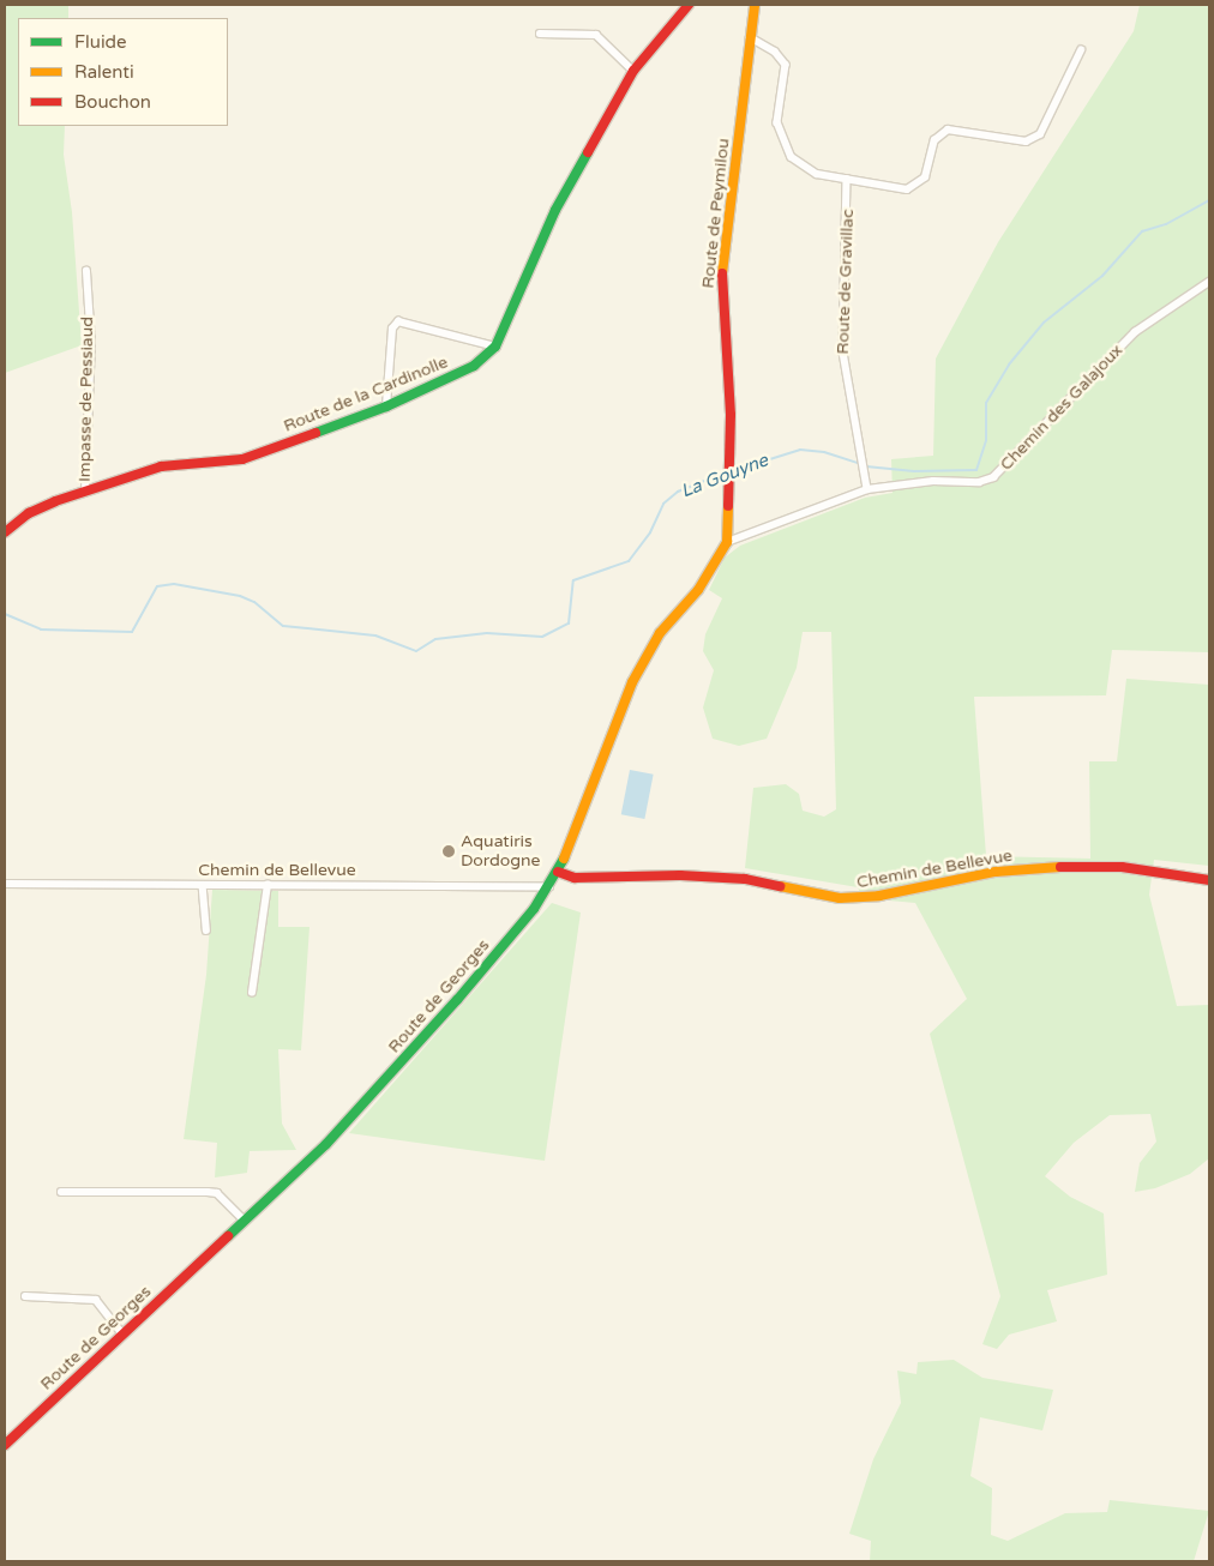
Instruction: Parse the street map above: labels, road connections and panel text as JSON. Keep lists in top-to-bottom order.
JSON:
{
  "streets": {
    "street": [
      "Route de Peymilou",
      "Route de Gravillac",
      "Route de la Cardinolle",
      "Impasse de Pessiaud",
      "Chemin des Galajoux",
      "Chemin de Bellevue",
      "Route de Georges"
    ]
  },
  "crossings": [
    ["Route de Peymilou", "Route de Georges"],
    ["Route de Gravillac", "Chemin des Galajoux"],
    ["Route de la Cardinolle", "Impasse de Pessiaud"],
    ["Chemin des Galajoux", "Route de Georges"],
    ["Chemin de Bellevue", "Route de Georges"]
  ],
  "water": ["La Gouyne"],
  "places": ["Aquatiris Dordogne"],
  "legend": ["Fluide", "Ralenti", "Bouchon"]
}
